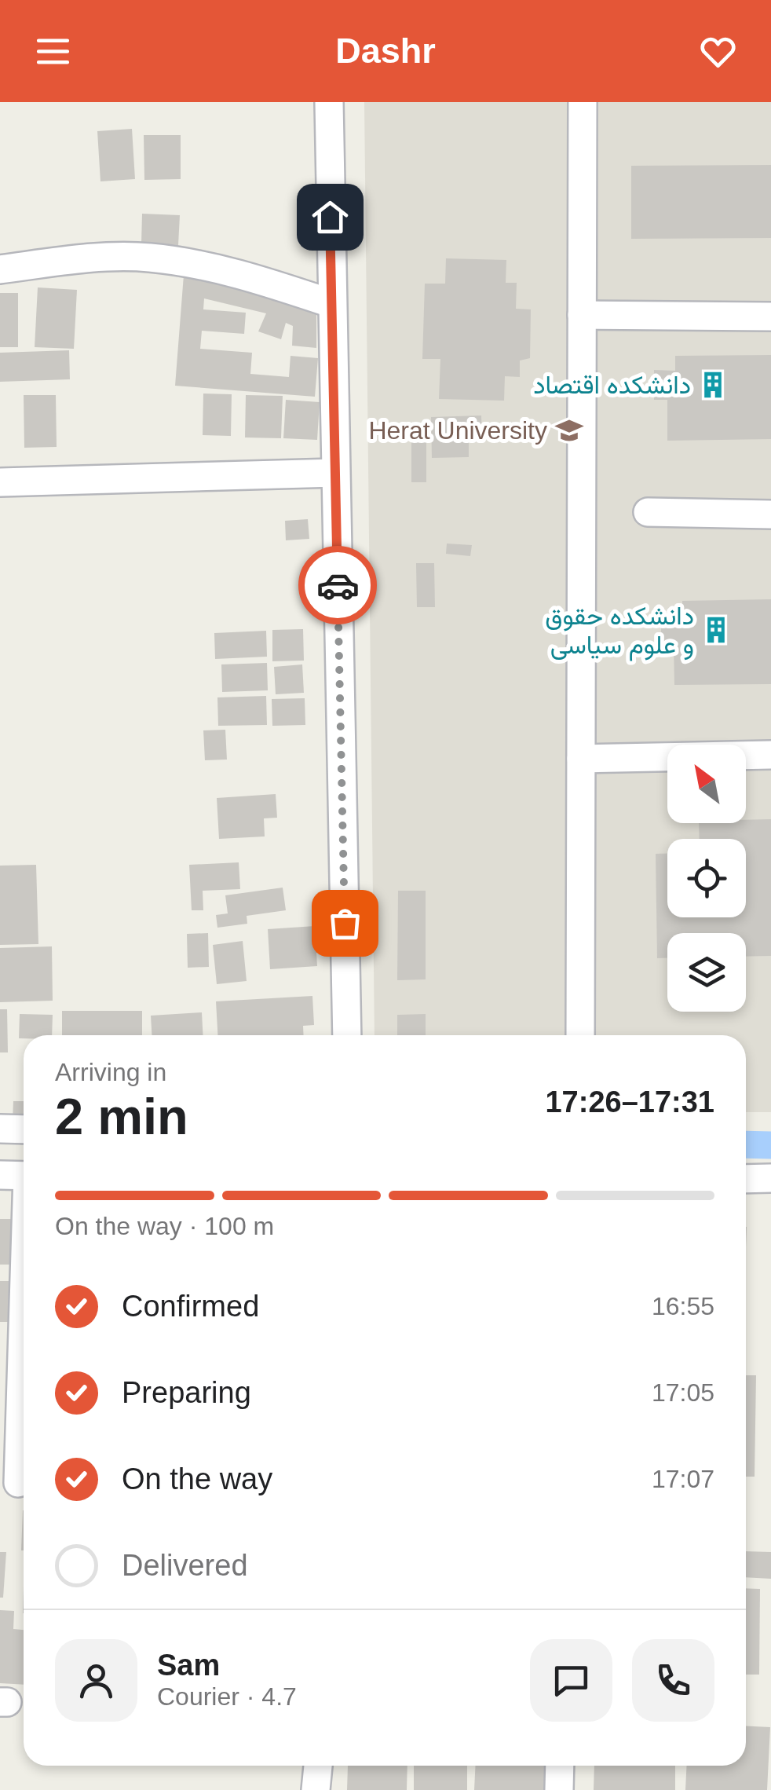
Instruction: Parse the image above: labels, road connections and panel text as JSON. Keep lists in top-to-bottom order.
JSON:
{
  "places": {
    "building": ["دانشکده اقتصاد", "دانشکده حقوق و علوم سیاسی"],
    "school or university": ["Herat University"]
  },
  "north": "top left",
  "page": {
    "header": "Dashr",
    "heading": ["2 min", "Arriving in", "17:26–17:31"],
    "panel": ["Sam", "Courier · 4.7"],
    "bar": "On the way · 100 m",
    "list": [
      ["Confirmed", "16:55"],
      ["Preparing", "17:05"],
      ["On the way", "17:07"],
      "Delivered"
    ]
  }
}
